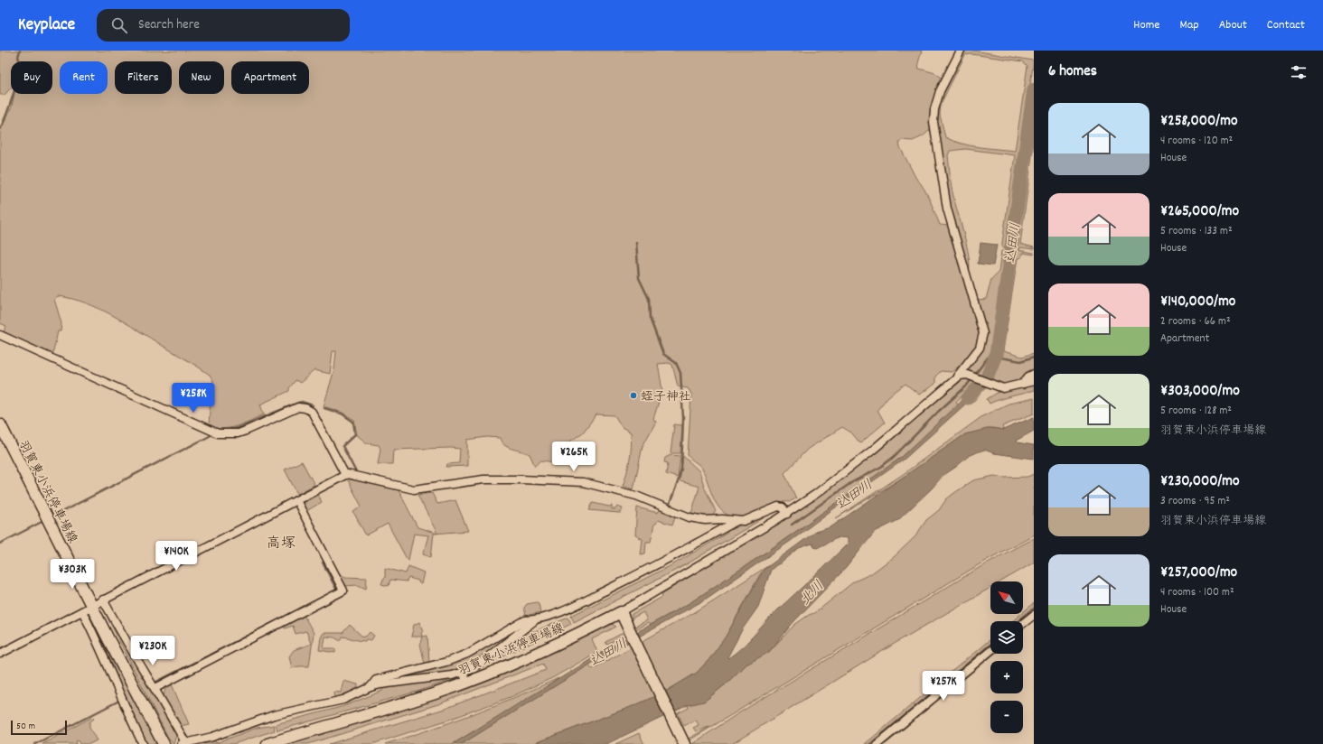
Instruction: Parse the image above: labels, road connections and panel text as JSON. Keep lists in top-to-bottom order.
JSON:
{
  "streets": {
    "main road": ["羽賀東小浜停車場線"]
  },
  "districts": ["高塚"],
  "water": ["込田川", "北川"],
  "places": ["蛭子神社"],
  "scale_bar": "50 m",
  "north": "top left",
  "page": {
    "header": "Keyplace",
    "search": "Search here",
    "nav": [
      "Home",
      "Map",
      "About",
      "Contact"
    ],
    "heading": "6 homes",
    "chip": [
      "Buy",
      "Rent",
      "Filters",
      "New",
      "Apartment"
    ],
    "list": [
      {
        "name": "¥258,000/mo",
        "note": "4 rooms · 120 m² · House"
      },
      {
        "name": "¥265,000/mo",
        "note": "5 rooms · 133 m² · House"
      },
      {
        "name": "¥140,000/mo",
        "note": "2 rooms · 66 m² · Apartment"
      },
      {
        "name": "¥303,000/mo",
        "note": "5 rooms · 128 m² · 羽賀東小浜停車場線"
      },
      {
        "name": "¥230,000/mo",
        "note": "3 rooms · 95 m² · 羽賀東小浜停車場線"
      },
      {
        "name": "¥257,000/mo",
        "note": "4 rooms · 100 m² · House"
      }
    ],
    "price": [
      "¥258K",
      "¥265K",
      "¥140K",
      "¥303K",
      "¥230K",
      "¥257K"
    ],
    "map_buttons": ["+", "−"],
    "scale": "50 m"
  }
}
